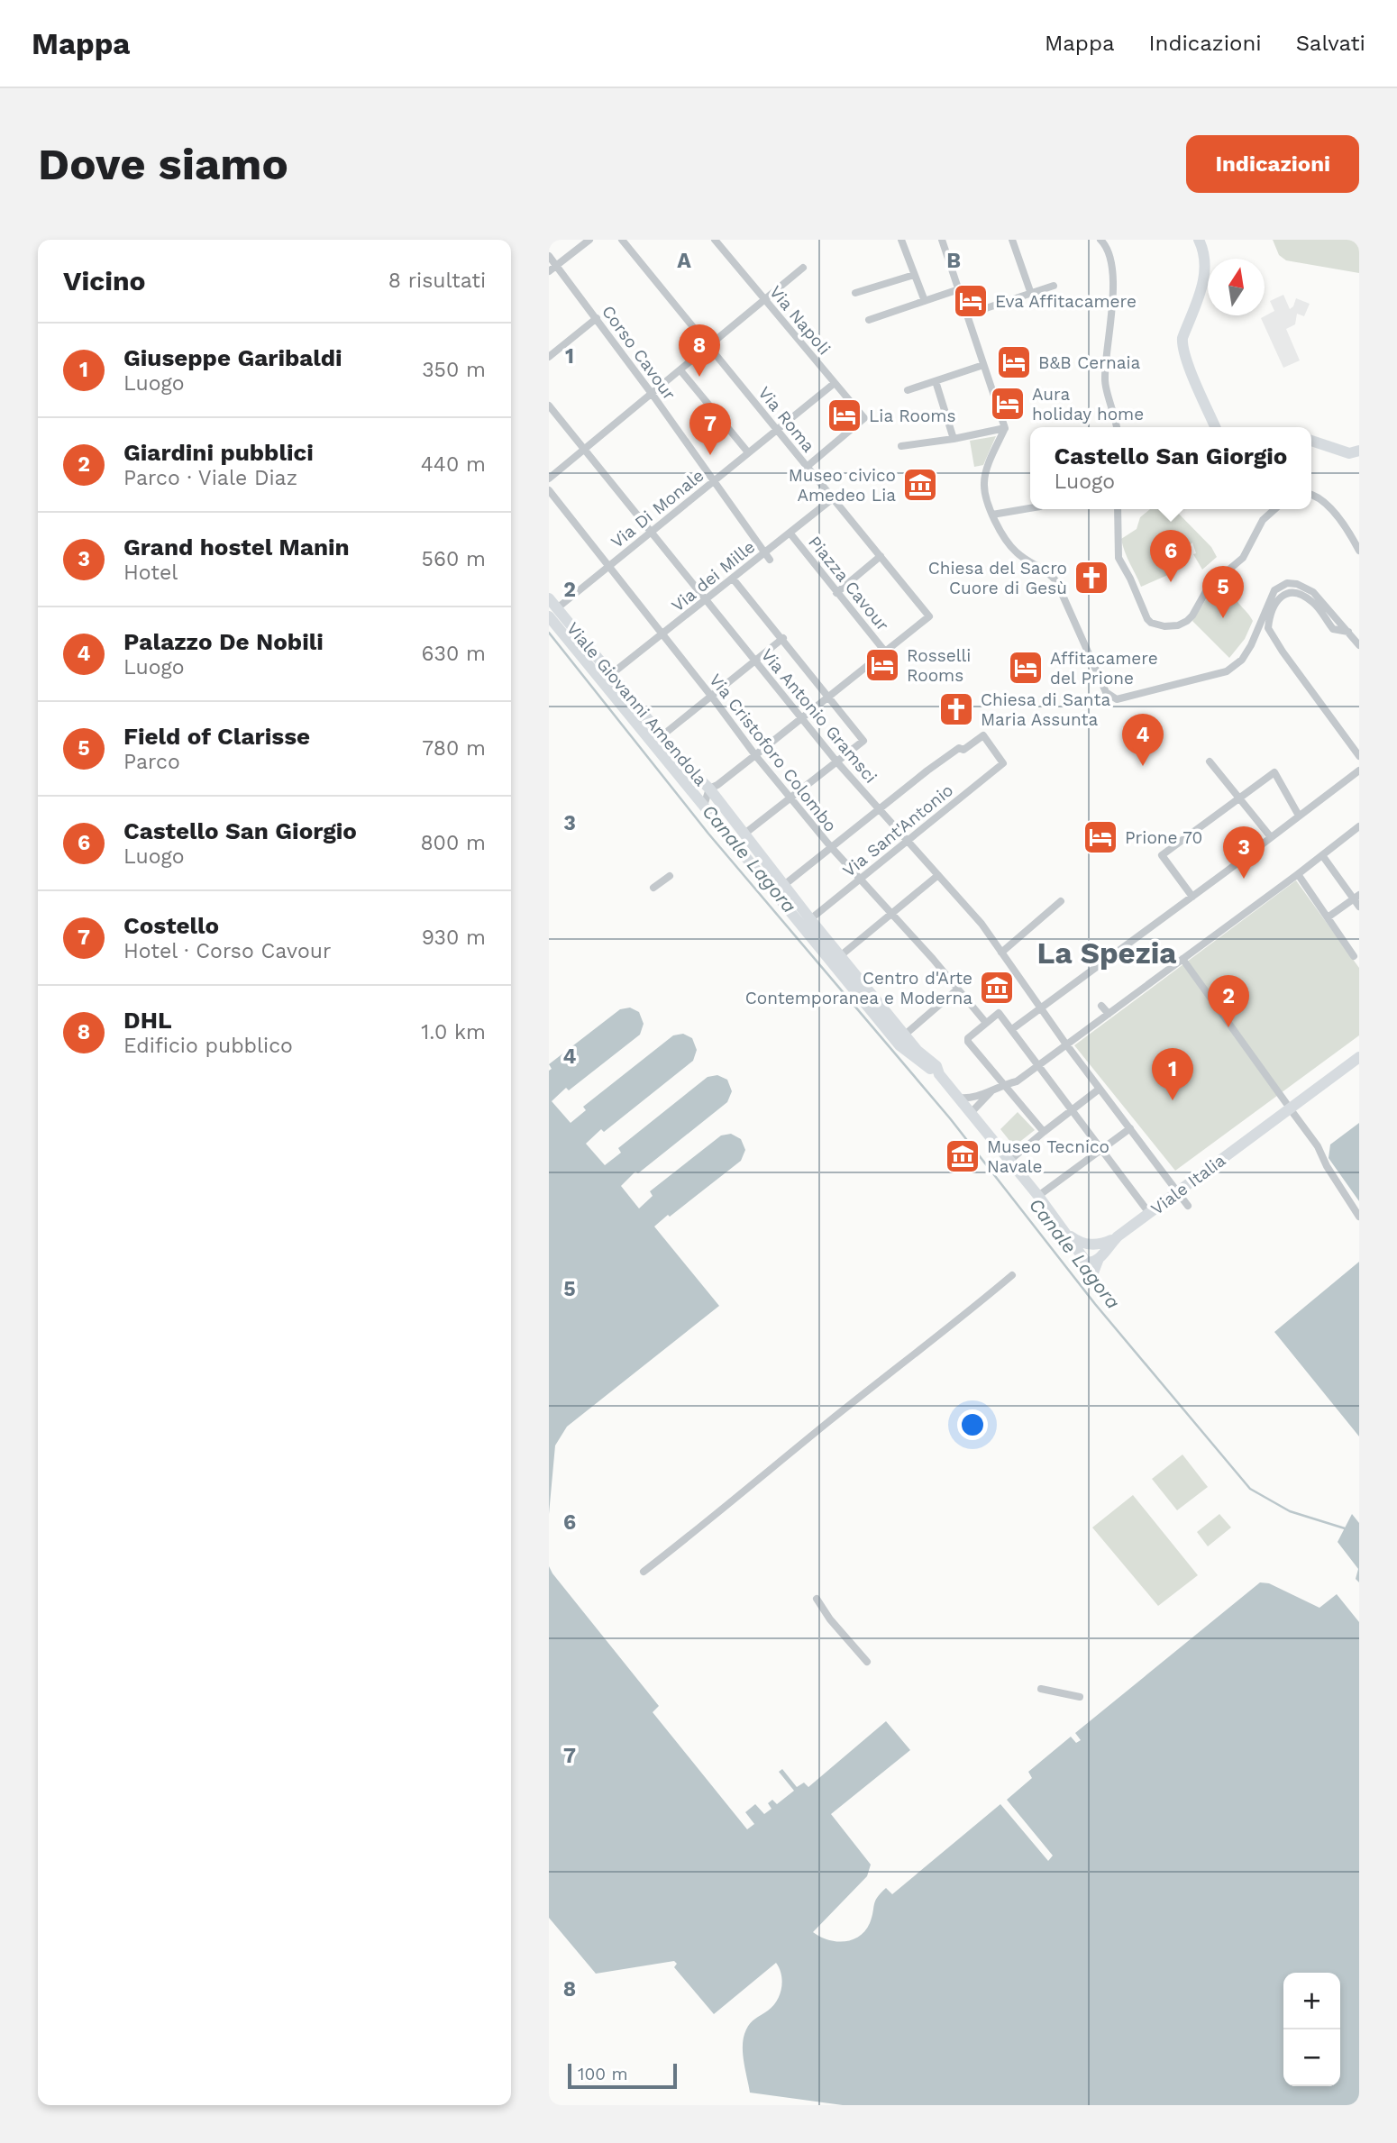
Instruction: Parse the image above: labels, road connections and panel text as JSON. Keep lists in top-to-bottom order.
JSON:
{
  "streets": {
    "main road": ["Viale Giovanni Amendola", "Viale Italia"],
    "street": [
      "Via Napoli",
      "Corso Cavour",
      "Via Roma",
      "Via Di Monale",
      "Via dei Mille",
      "Piazza Cavour",
      "Via Antonio Gramsci",
      "Via Cristoforo Colombo",
      "Via Sant'Antonio"
    ]
  },
  "crossings": [
    ["Via Napoli", "Via Roma"],
    ["Via Napoli", "Via Di Monale"],
    ["Corso Cavour", "Via Di Monale"],
    ["Corso Cavour", "Via dei Mille"],
    ["Via Roma", "Via Di Monale"],
    ["Via Roma", "Via dei Mille"],
    ["Via Roma", "Piazza Cavour"],
    ["Via Di Monale", "Viale Giovanni Amendola"],
    ["Via Di Monale", "Via Antonio Gramsci"],
    ["Via Di Monale", "Via Cristoforo Colombo"],
    ["Via dei Mille", "Piazza Cavour"],
    ["Via dei Mille", "Viale Giovanni Amendola"],
    ["Via dei Mille", "Via Antonio Gramsci"],
    ["Via dei Mille", "Via Cristoforo Colombo"],
    ["Viale Giovanni Amendola", "Via Sant'Antonio"],
    ["Viale Giovanni Amendola", "Viale Italia"],
    ["Via Antonio Gramsci", "Via Sant'Antonio"],
    ["Via Antonio Gramsci", "Viale Italia"],
    ["Via Cristoforo Colombo", "Via Sant'Antonio"]
  ],
  "districts": ["La Spezia"],
  "water": ["Canale Lagora"],
  "places": {
    "hotel": [
      "Eva Affitacamere",
      "B&B Cernaia",
      "Aura holiday home",
      "Lia Rooms",
      "Rosselli Rooms",
      "Affitacamere del Prione",
      "Prione 70"
    ],
    "museum": ["Museo civico Amedeo Lia", "Centro d'Arte Contemporanea e Moderna", "Museo Tecnico Navale"],
    "church": ["Chiesa del Sacro Cuore di Gesù", "Chiesa di Santa Maria Assunta"]
  },
  "scale_bar": "100 m",
  "north": "top",
  "page": {
    "header": "Mappa",
    "nav": ["Mappa", "Indicazioni", "Salvati"],
    "buttons": "Indicazioni",
    "title": "Dove siamo",
    "heading": ["Vicino", "8 risultati"],
    "list": [
      {
        "mark": "1",
        "name": "Giuseppe Garibaldi",
        "note": "Luogo",
        "value": "350 m"
      },
      {
        "mark": "2",
        "name": "Giardini pubblici",
        "note": "Parco · Viale Diaz",
        "value": "440 m"
      },
      {
        "mark": "3",
        "name": "Grand hostel Manin",
        "note": "Hotel",
        "value": "560 m"
      },
      {
        "mark": "4",
        "name": "Palazzo De Nobili",
        "note": "Luogo",
        "value": "630 m"
      },
      {
        "mark": "5",
        "name": "Field of Clarisse",
        "note": "Parco",
        "value": "780 m"
      },
      {
        "mark": "6",
        "name": "Castello San Giorgio",
        "note": "Luogo",
        "value": "800 m"
      },
      {
        "mark": "7",
        "name": "Costello",
        "note": "Hotel · Corso Cavour",
        "value": "930 m"
      },
      {
        "mark": "8",
        "name": "DHL",
        "note": "Edificio pubblico",
        "value": "1.0 km"
      }
    ],
    "pins": [
      "8",
      "7",
      "6",
      "5",
      "4",
      "3",
      "2",
      "1"
    ],
    "popup": ["Castello San Giorgio", "Luogo"],
    "map_buttons": ["+", "−"],
    "scale": "100 m"
  },
  "grid": {
    "columns": ["A", "B"],
    "rows": [
      "1",
      "2",
      "3",
      "4",
      "5",
      "6",
      "7",
      "8"
    ]
  }
}
